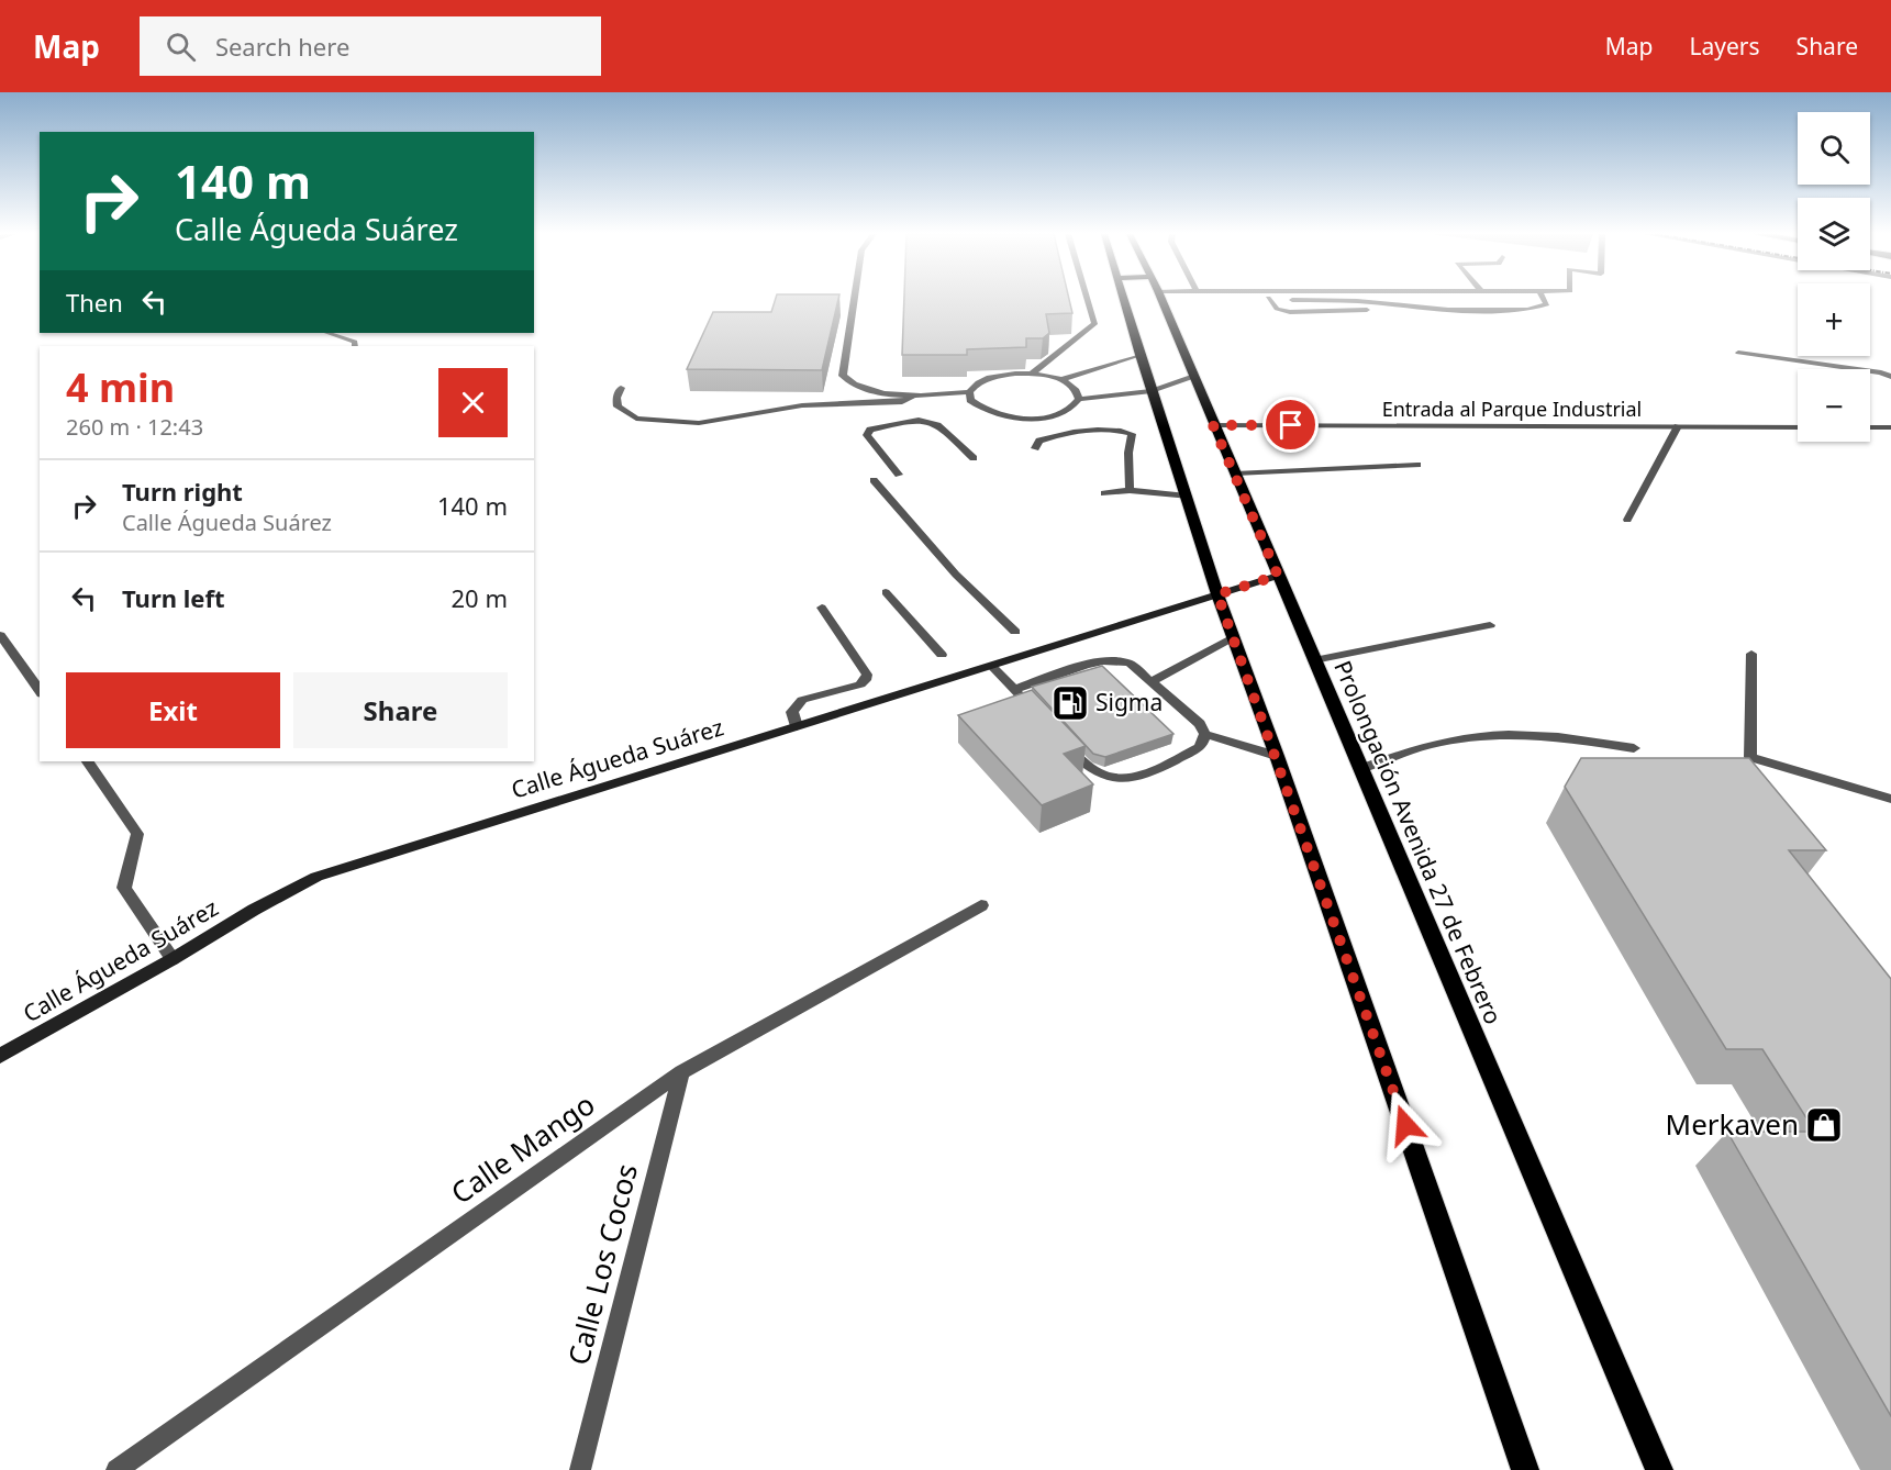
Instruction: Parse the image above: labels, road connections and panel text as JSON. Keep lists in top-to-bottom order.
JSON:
{
  "streets": {
    "main road": ["Prolongación Avenida 27 de Febrero"],
    "street": [
      "Entrada al Parque Industrial",
      "Calle Águeda Suárez",
      "Calle Mango",
      "Calle Los Cocos"
    ]
  },
  "crossings": [
    ["Entrada al Parque Industrial", "Prolongación Avenida 27 de Febrero"],
    ["Calle Águeda Suárez", "Prolongación Avenida 27 de Febrero"],
    ["Calle Mango", "Calle Los Cocos"]
  ],
  "places": {
    "fuel station": ["Sigma"],
    "shop": ["Merkaven"]
  },
  "page": {
    "header": "Map",
    "search": "Search here",
    "nav": ["Map", "Layers", "Share"],
    "map_buttons": ["+", "−"],
    "turn": ["140 m", "Calle Águeda Suárez"],
    "then": "Then",
    "heading": ["4 min", "260 m · 12:43"],
    "list": [
      {
        "name": "Turn right",
        "note": "Calle Águeda Suárez",
        "value": "140 m"
      },
      {
        "name": "Turn left",
        "value": "20 m"
      }
    ],
    "buttons": ["Exit", "Share"]
  }
}
